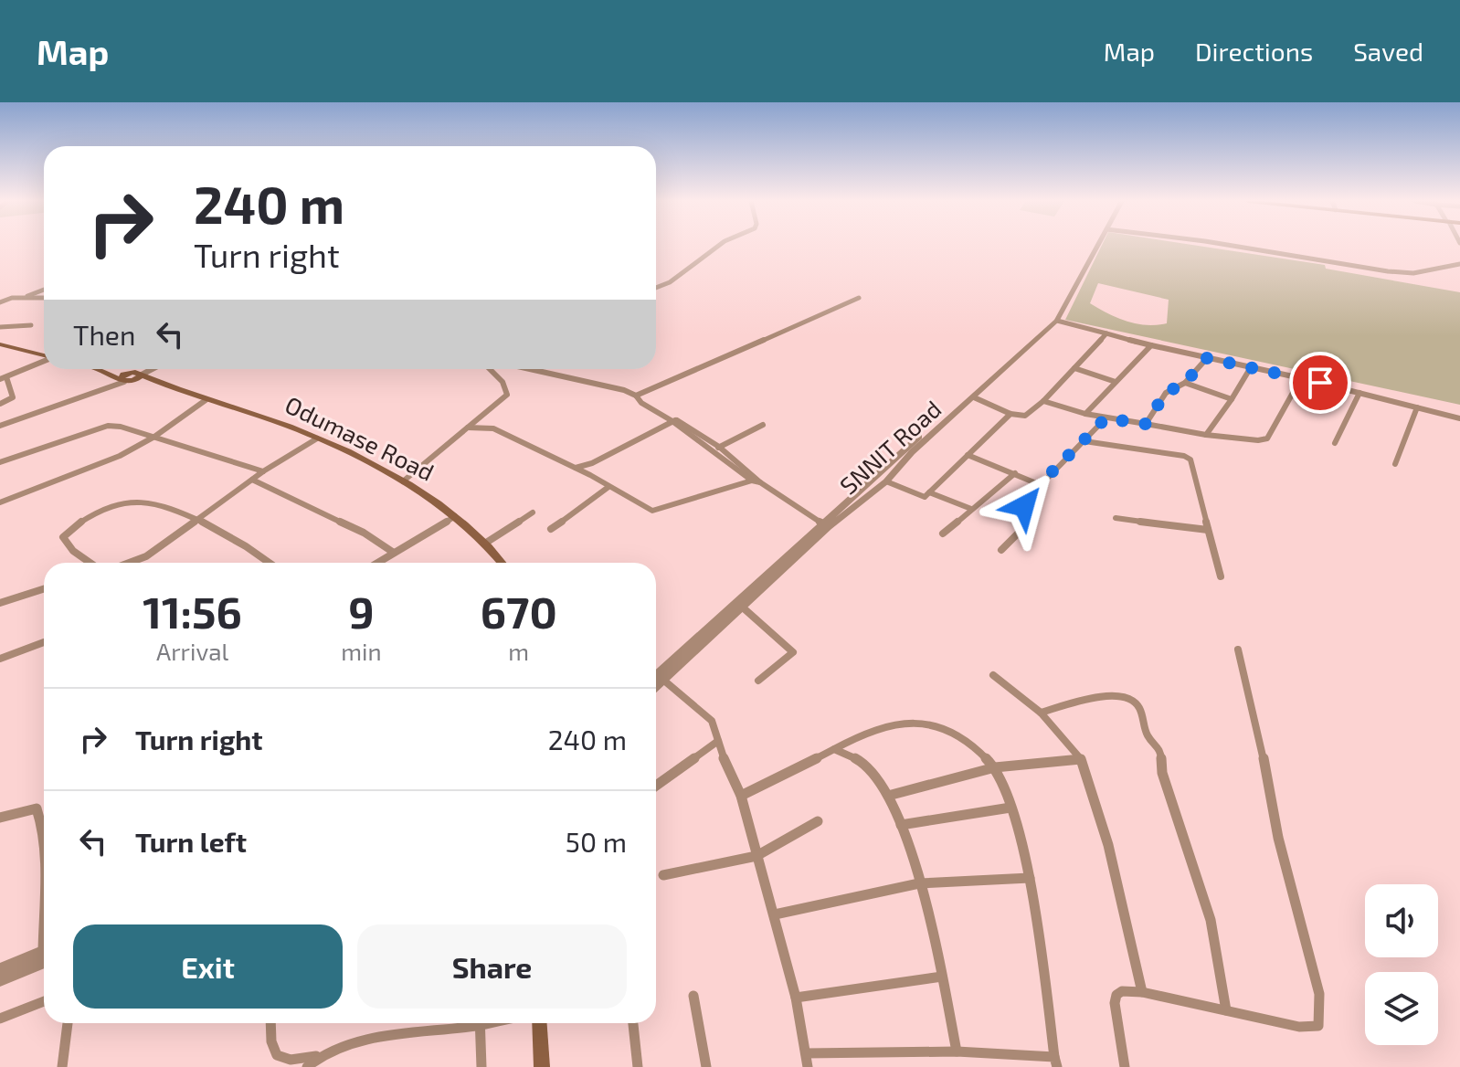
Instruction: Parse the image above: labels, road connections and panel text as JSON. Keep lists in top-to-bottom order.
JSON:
{
  "streets": {
    "main road": ["Odumase Road"],
    "street": ["SNNIT Road"]
  },
  "page": {
    "header": "Map",
    "nav": ["Map", "Directions", "Saved"],
    "turn": ["240 m", "Turn right"],
    "then": "Then",
    "eta": [
      "11:56",
      "Arrival",
      "9",
      "min",
      "670",
      "m"
    ],
    "list": [
      {
        "name": "Turn right",
        "value": "240 m"
      },
      {
        "name": "Turn left",
        "value": "50 m"
      }
    ],
    "buttons": ["Exit", "Share"]
  }
}
